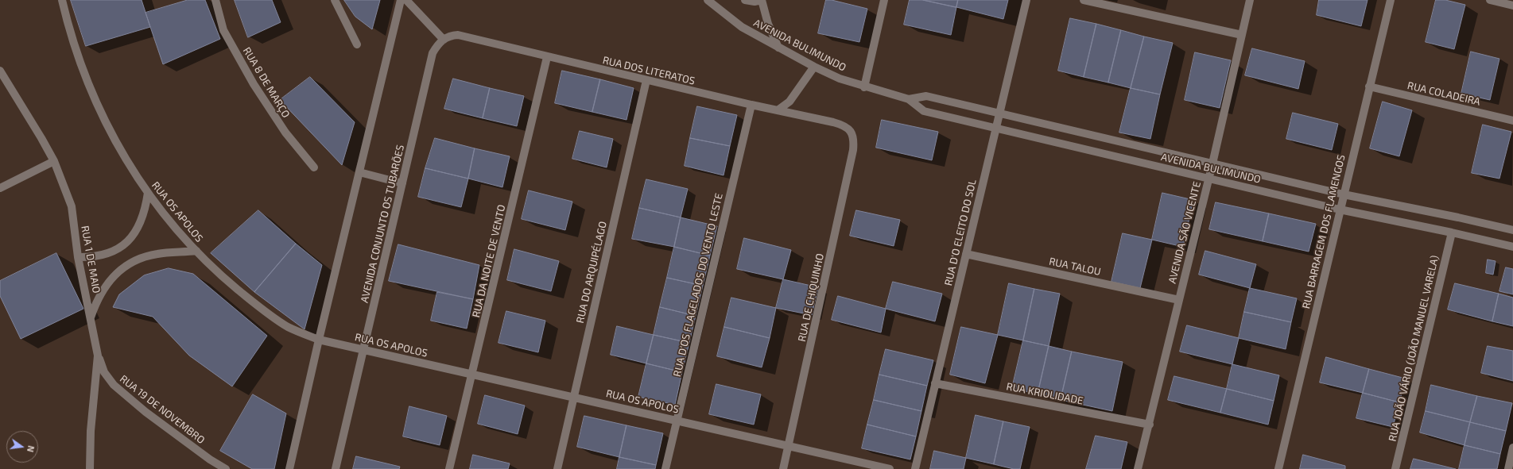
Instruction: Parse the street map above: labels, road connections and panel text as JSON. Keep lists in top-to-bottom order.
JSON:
{
  "streets": {
    "street": [
      "AVENIDA BULIMUNDO",
      "RUA DOS LITERATOS",
      "RUA 8 DE MARÇO",
      "RUA COLADEIRA",
      "RUA OS APOLOS",
      "AVENIDA CONJUNTO OS TUBARÕES",
      "RUA BARRAGEM DOS FLAMENGOS",
      "RUA D'O ELEITO DO SOL",
      "AVENIDA SÃO VICENTE",
      "RUA 1 DE MAIO",
      "RUA DA NOITE DE VENTO",
      "RUA TALOU",
      "RUA DO ARQUIPÉLAGO",
      "RUA D'OS FLAGELADOS DO VENTO LESTE",
      "RUA DE CHIQUINHO",
      "RUA JOÃO VÁRIO (JOÃO MANUEL VARELA)",
      "RUA KRIOLIDADE",
      "RUA 19 DE NOVEMBRO"
    ]
  },
  "crossings": [
    ["AVENIDA BULIMUNDO", "RUA BARRAGEM DOS FLAMENGOS"],
    ["AVENIDA BULIMUNDO", "RUA D'O ELEITO DO SOL"],
    ["AVENIDA BULIMUNDO", "AVENIDA SÃO VICENTE"],
    ["AVENIDA BULIMUNDO", "RUA JOÃO VÁRIO (JOÃO MANUEL VARELA)"],
    ["RUA DOS LITERATOS", "AVENIDA CONJUNTO OS TUBARÕES"],
    ["RUA DOS LITERATOS", "RUA DA NOITE DE VENTO"],
    ["RUA DOS LITERATOS", "RUA DO ARQUIPÉLAGO"],
    ["RUA DOS LITERATOS", "RUA D'OS FLAGELADOS DO VENTO LESTE"],
    ["RUA DOS LITERATOS", "RUA DE CHIQUINHO"],
    ["RUA COLADEIRA", "RUA BARRAGEM DOS FLAMENGOS"],
    ["RUA OS APOLOS", "AVENIDA CONJUNTO OS TUBARÕES"],
    ["RUA OS APOLOS", "RUA DA NOITE DE VENTO"],
    ["RUA OS APOLOS", "RUA DO ARQUIPÉLAGO"],
    ["RUA OS APOLOS", "RUA D'OS FLAGELADOS DO VENTO LESTE"],
    ["RUA OS APOLOS", "RUA DE CHIQUINHO"],
    ["RUA D'O ELEITO DO SOL", "RUA TALOU"],
    ["RUA D'O ELEITO DO SOL", "RUA KRIOLIDADE"],
    ["AVENIDA SÃO VICENTE", "RUA TALOU"],
    ["AVENIDA SÃO VICENTE", "RUA KRIOLIDADE"],
    ["RUA 1 DE MAIO", "RUA 19 DE NOVEMBRO"]
  ],
  "north": "right"
}
